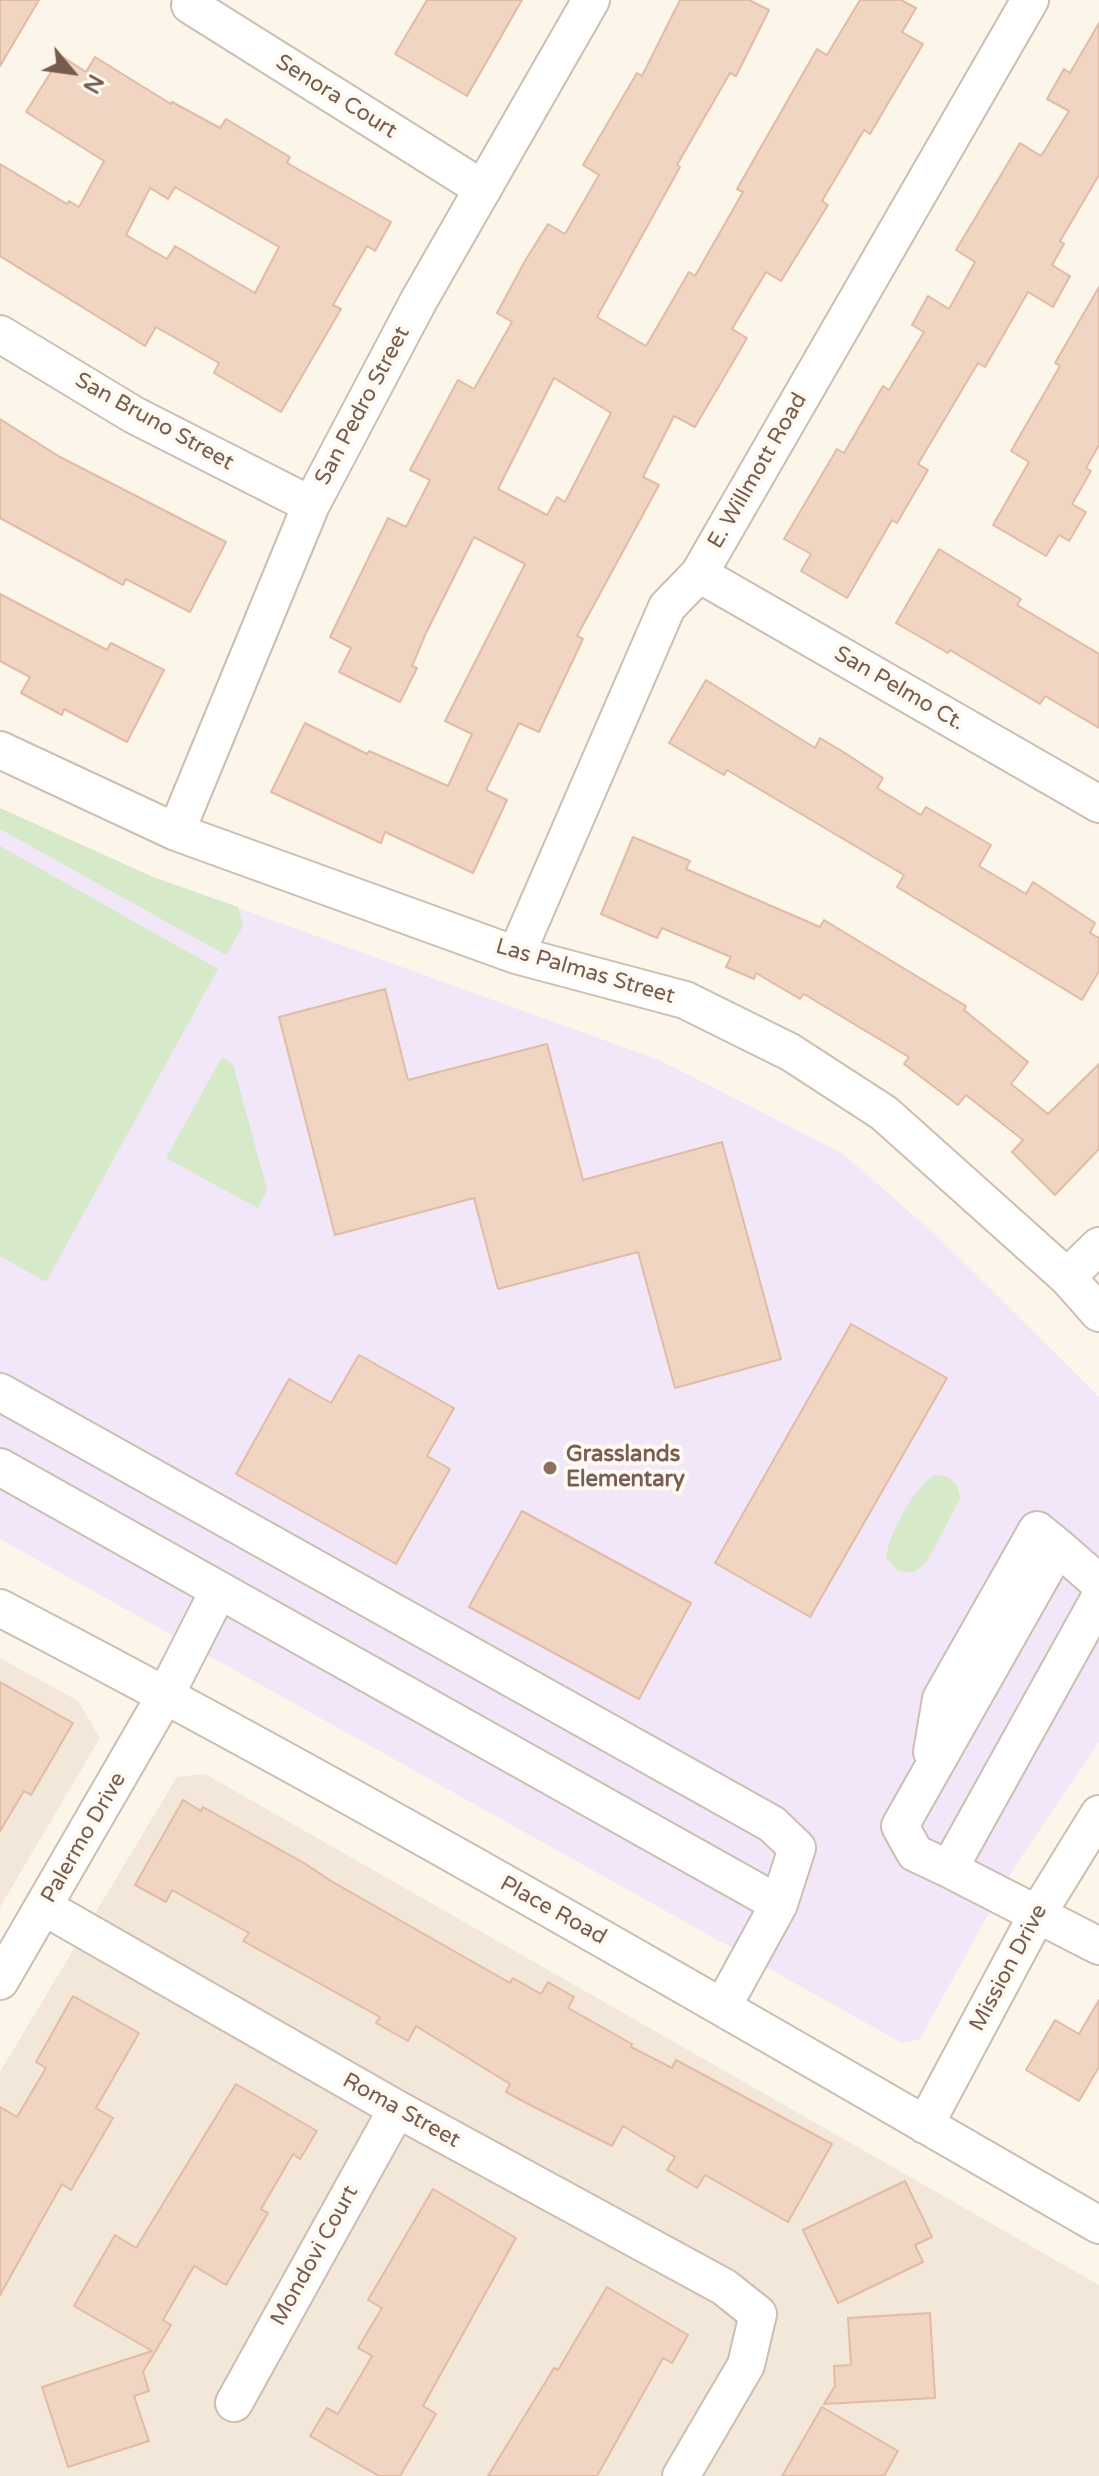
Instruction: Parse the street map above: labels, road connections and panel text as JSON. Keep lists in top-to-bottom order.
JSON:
{
  "streets": {
    "street": [
      "Senora Court",
      "San Pedro Street",
      "San Bruno Street",
      "E. Willmott Road",
      "San Pelmo Ct.",
      "Las Palmas Street",
      "Palermo Drive",
      "Place Road",
      "Mission Drive",
      "Roma Street",
      "Mondovi Court"
    ]
  },
  "crossings": [
    ["Senora Court", "San Pedro Street"],
    ["San Pedro Street", "San Bruno Street"],
    ["San Pedro Street", "Las Palmas Street"],
    ["E. Willmott Road", "San Pelmo Ct."],
    ["E. Willmott Road", "Las Palmas Street"],
    ["Palermo Drive", "Place Road"],
    ["Palermo Drive", "Roma Street"],
    ["Place Road", "Mission Drive"],
    ["Roma Street", "Mondovi Court"]
  ],
  "places": ["Grasslands Elementary"],
  "north": "bottom right"
}
